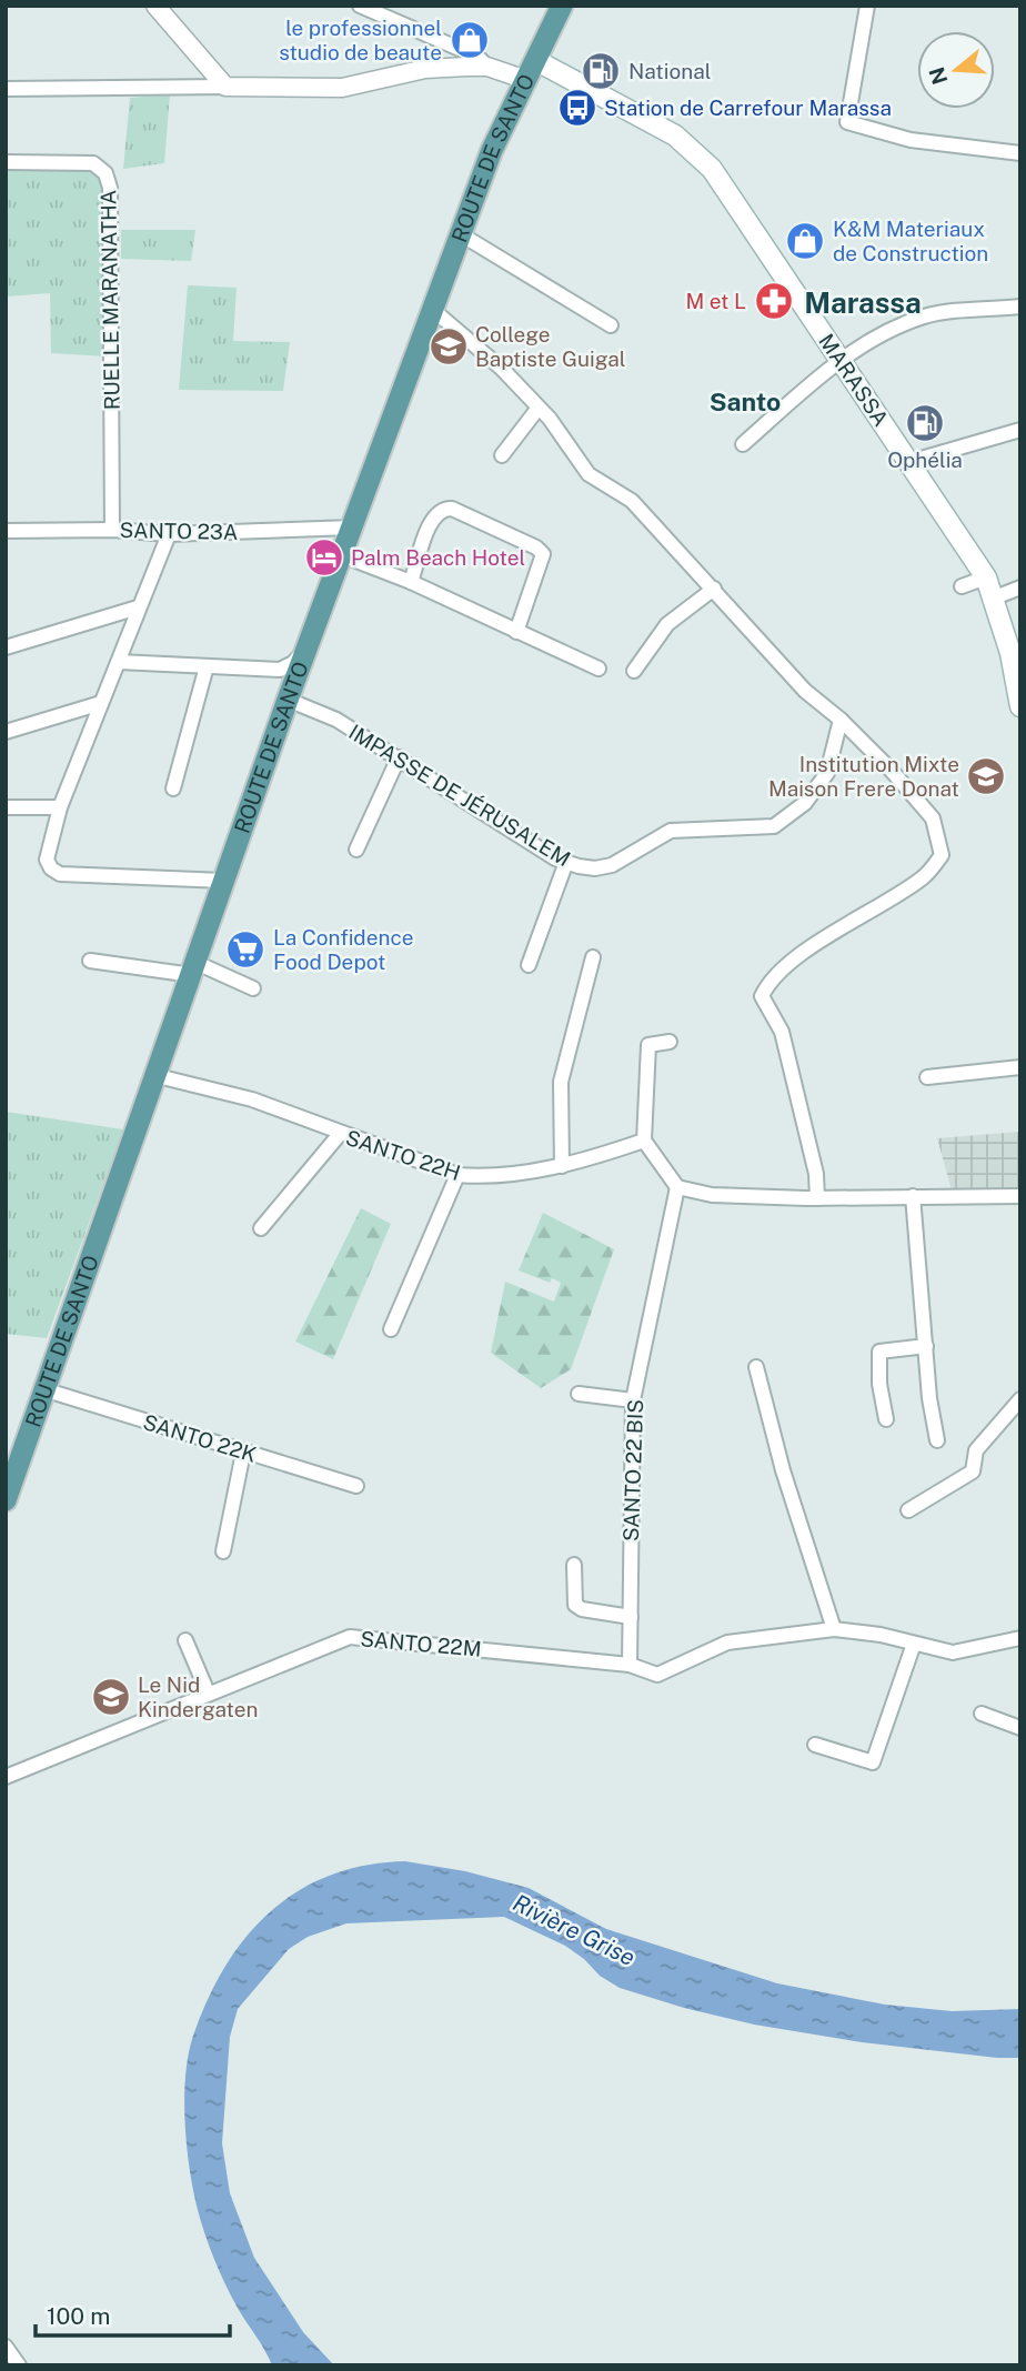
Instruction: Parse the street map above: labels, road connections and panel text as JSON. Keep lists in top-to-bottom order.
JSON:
{
  "streets": {
    "main road": ["ROUTE DE SANTO", "MARASSA"],
    "street": [
      "RUELLE MARANATHA",
      "SANTO 23A",
      "IMPASSE DE JÉRUSALEM",
      "SANTO 22H",
      "SANTO 22K",
      "SANTO 22 BIS",
      "SANTO 22M"
    ]
  },
  "crossings": [
    ["ROUTE DE SANTO", "MARASSA"],
    ["ROUTE DE SANTO", "SANTO 23A"],
    ["ROUTE DE SANTO", "IMPASSE DE JÉRUSALEM"],
    ["ROUTE DE SANTO", "SANTO 22H"],
    ["ROUTE DE SANTO", "SANTO 22K"],
    ["RUELLE MARANATHA", "SANTO 23A"],
    ["SANTO 22 BIS", "SANTO 22M"]
  ],
  "districts": ["Marassa", "Santo"],
  "water": ["Rivière Grise"],
  "places": {
    "shop": ["le professionnel studio de beaute", "K&M Materiaux de Construction"],
    "fuel station": ["National", "Ophélia"],
    "bus stop": ["Station de Carrefour Marassa"],
    "pharmacy": ["M et L"],
    "school or university": ["College Baptiste Guigal", "Institution Mixte Maison Frere Donat", "Le Nid Kindergaten"],
    "hotel": ["Palm Beach Hotel"],
    "supermarket": ["La Confidence Food Depot"]
  },
  "scale_bar": "100 m",
  "north": "left"
}
